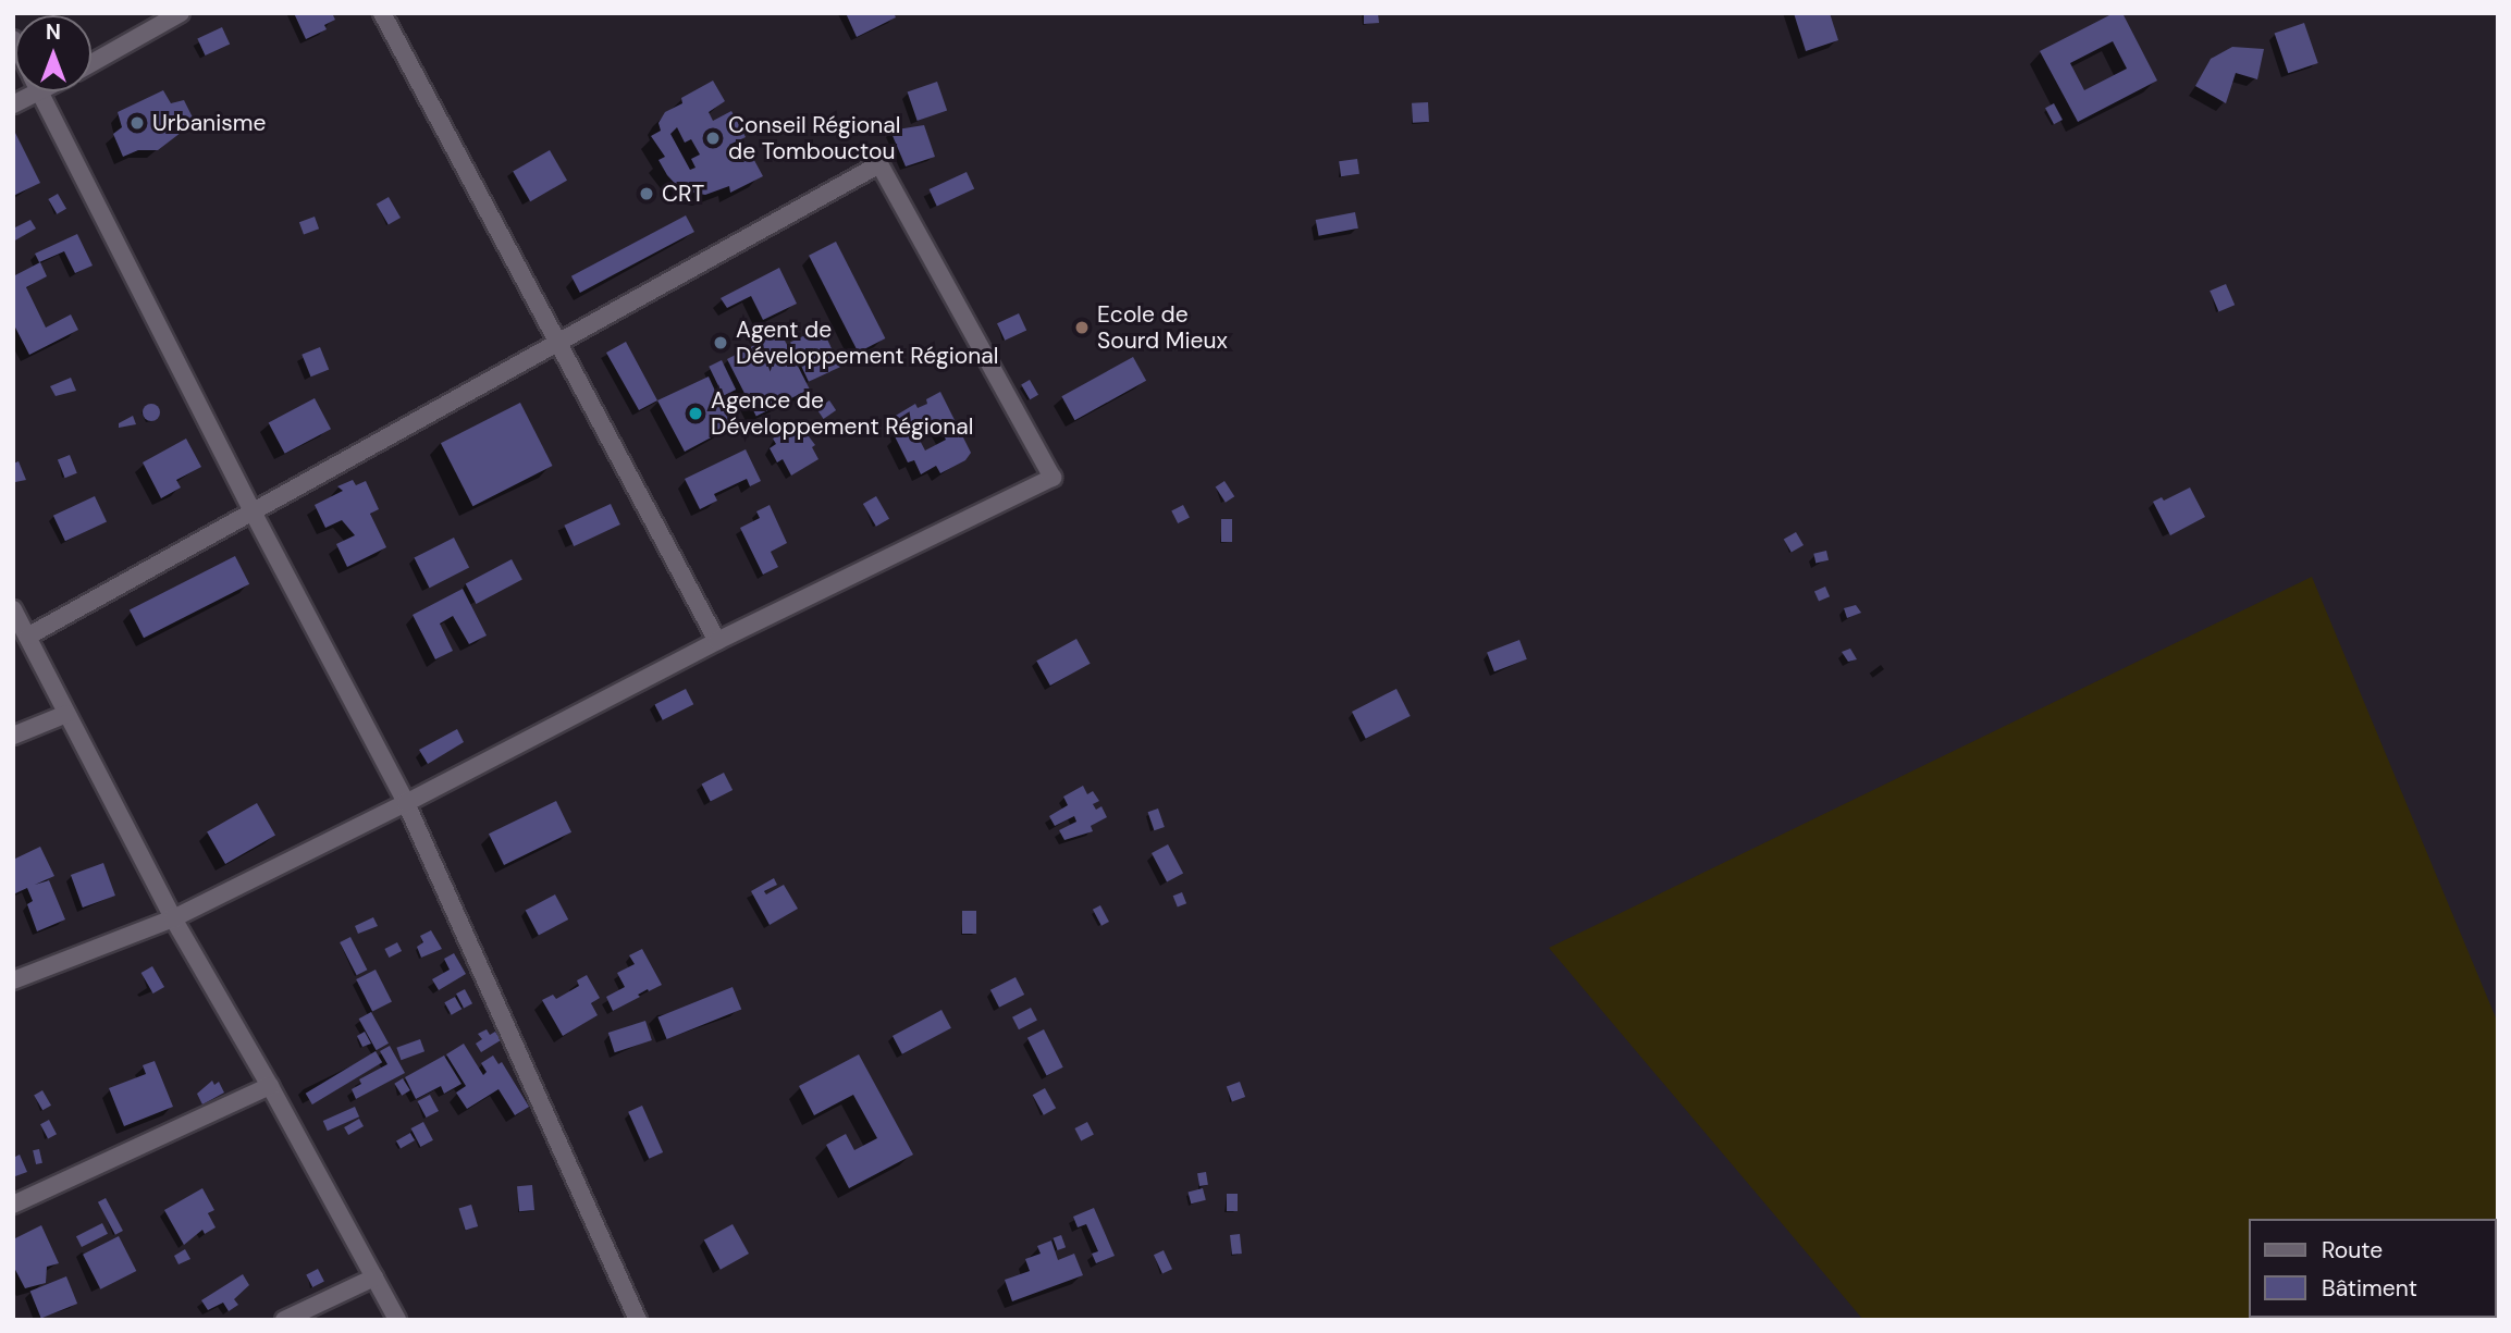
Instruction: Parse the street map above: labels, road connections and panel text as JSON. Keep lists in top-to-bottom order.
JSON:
{
  "places": [
    "Urbanisme",
    "Conseil Régional de Tombouctou",
    "CRT",
    "Ecole de Sourd Mieux",
    "Agent de Développement Régional",
    "Agence de Développement Régional"
  ],
  "legend": ["Route", "Bâtiment"],
  "north": "top"
}
